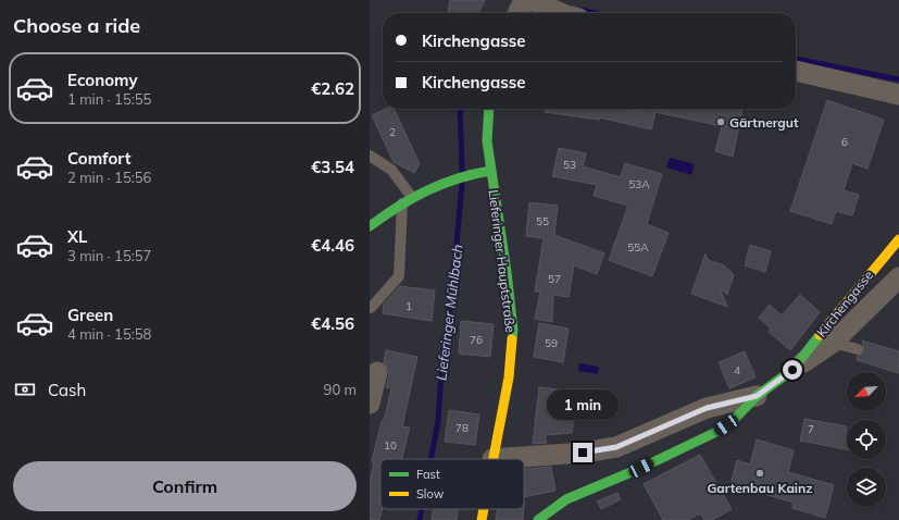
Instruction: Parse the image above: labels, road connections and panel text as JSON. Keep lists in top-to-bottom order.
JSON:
{
  "streets": {
    "street": ["Lieferinger Hauptstraße", "Kirchengasse"]
  },
  "crossings": [
    ["Lieferinger Hauptstraße", "Kirchengasse"]
  ],
  "water": ["Lieferinger Mühlbach"],
  "places": ["Gärtnergut", "Gartenbau Kainz"],
  "house_numbers": [
    "2",
    "6",
    "53",
    "53A",
    "55",
    "55A",
    "57",
    "1",
    "76",
    "59",
    "4",
    "78",
    "7",
    "10"
  ],
  "legend": ["Fast", "Slow"],
  "north": "bottom left",
  "page": {
    "heading": "Choose a ride",
    "banner": ["Kirchengasse", "Kirchengasse"],
    "list": [
      {
        "name": "Economy",
        "note": "1 min · 15:55",
        "value": "€2.62"
      },
      {
        "name": "Comfort",
        "note": "2 min · 15:56",
        "value": "€3.54"
      },
      {
        "name": "XL",
        "note": "3 min · 15:57",
        "value": "€4.46"
      },
      {
        "name": "Green",
        "note": "4 min · 15:58",
        "value": "€4.56"
      }
    ],
    "pay": ["Cash", "90 m"],
    "bubble": "1 min",
    "buttons": "Confirm"
  }
}
